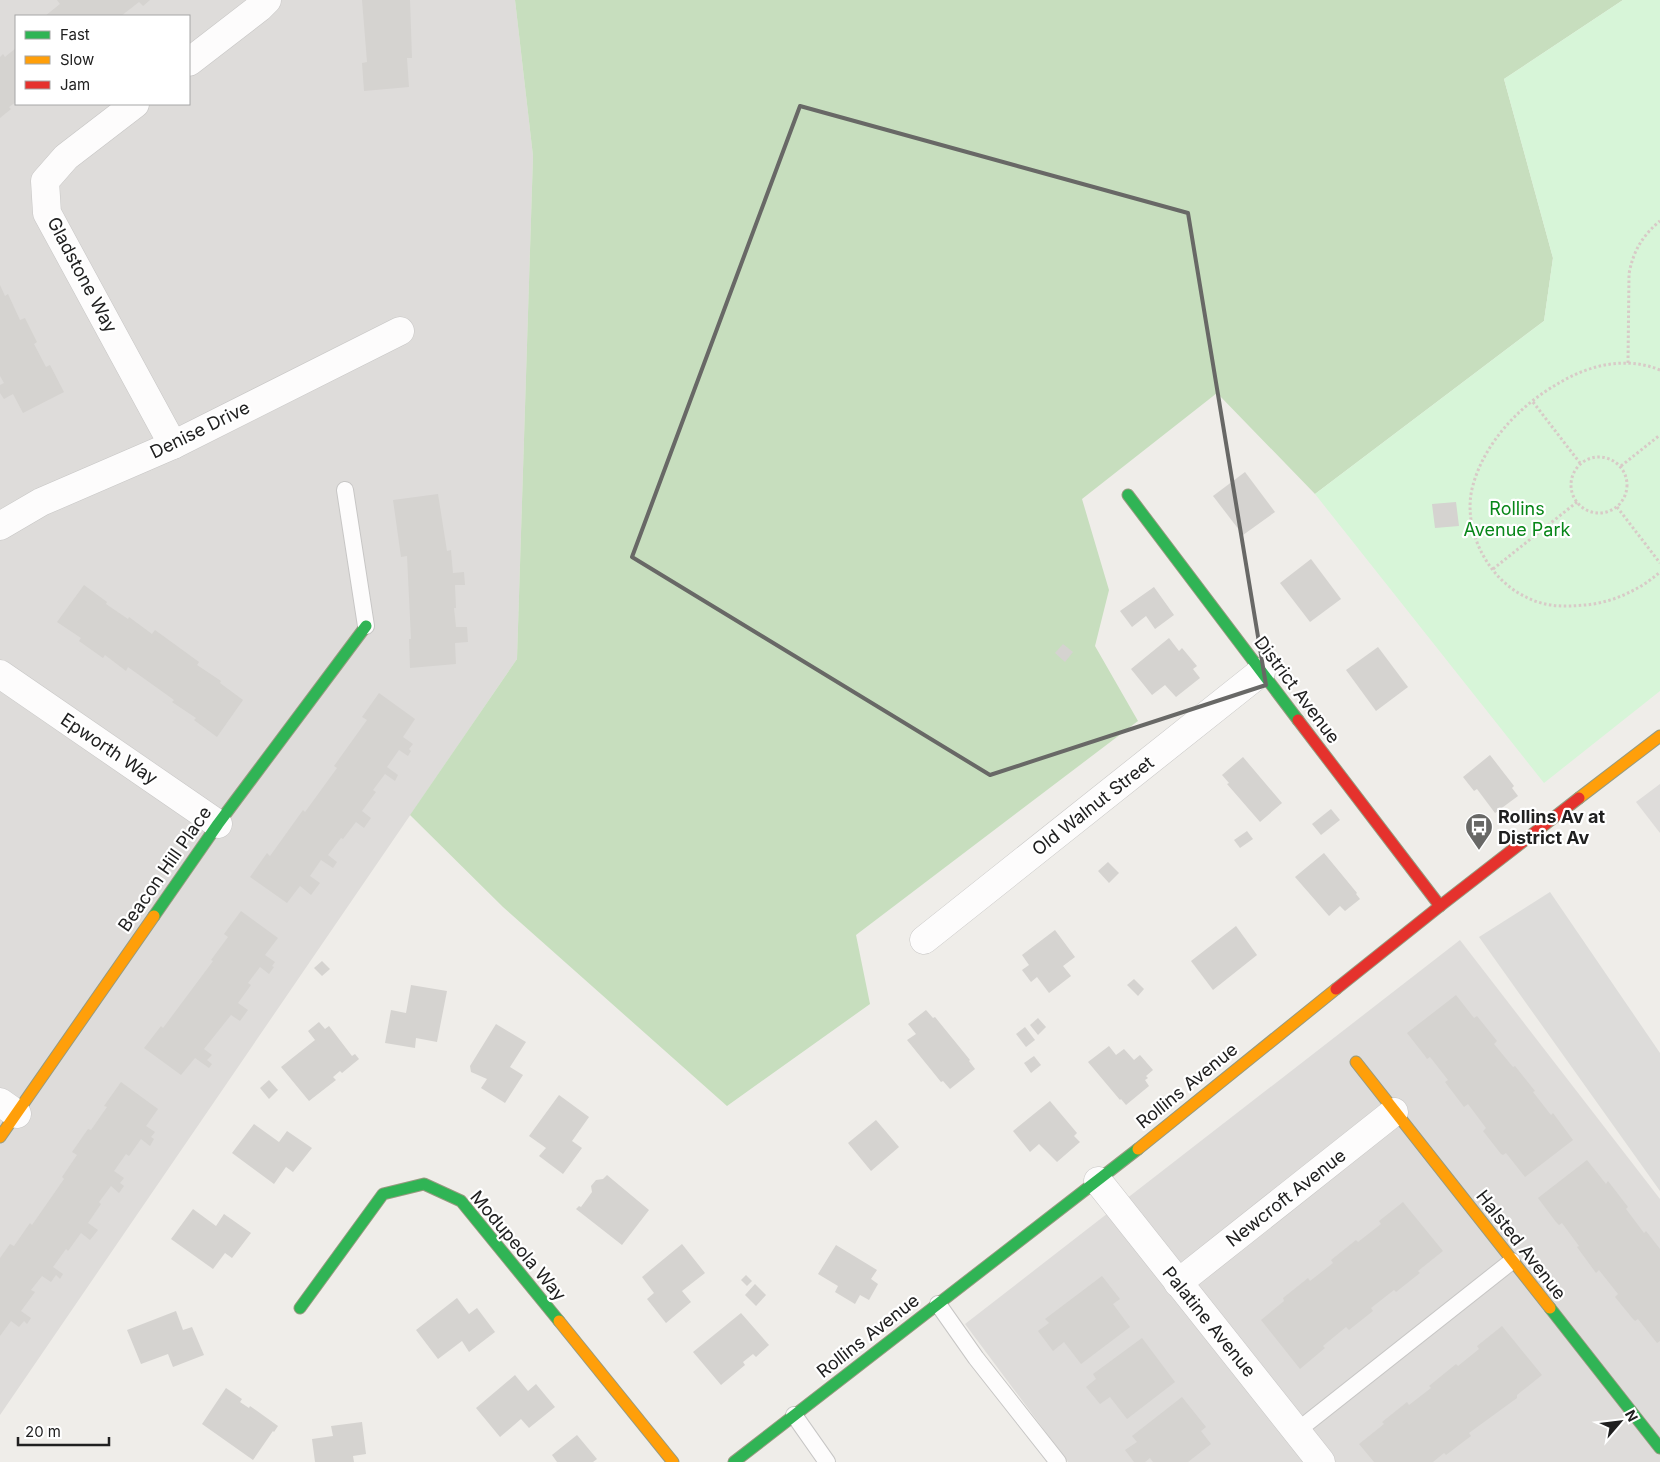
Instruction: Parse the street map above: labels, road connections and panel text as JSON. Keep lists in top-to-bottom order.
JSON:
{
  "streets": {
    "street": [
      "Gladstone Way",
      "Denise Drive",
      "District Avenue",
      "Epworth Way",
      "Old Walnut Street",
      "Beacon Hill Place",
      "Rollins Avenue",
      "Newcroft Avenue",
      "Halsted Avenue",
      "Modupeola Way",
      "Palatine Avenue"
    ]
  },
  "crossings": [
    ["Gladstone Way", "Denise Drive"],
    ["District Avenue", "Old Walnut Street"],
    ["District Avenue", "Rollins Avenue"],
    ["Epworth Way", "Beacon Hill Place"],
    ["Rollins Avenue", "Palatine Avenue"],
    ["Newcroft Avenue", "Halsted Avenue"],
    ["Newcroft Avenue", "Palatine Avenue"]
  ],
  "parks": ["Rollins Avenue Park"],
  "places": {
    "bus stop": ["Rollins Av at District Av"]
  },
  "legend": ["Fast", "Slow", "Jam"],
  "scale_bar": "20 m",
  "north": "top right"
}
